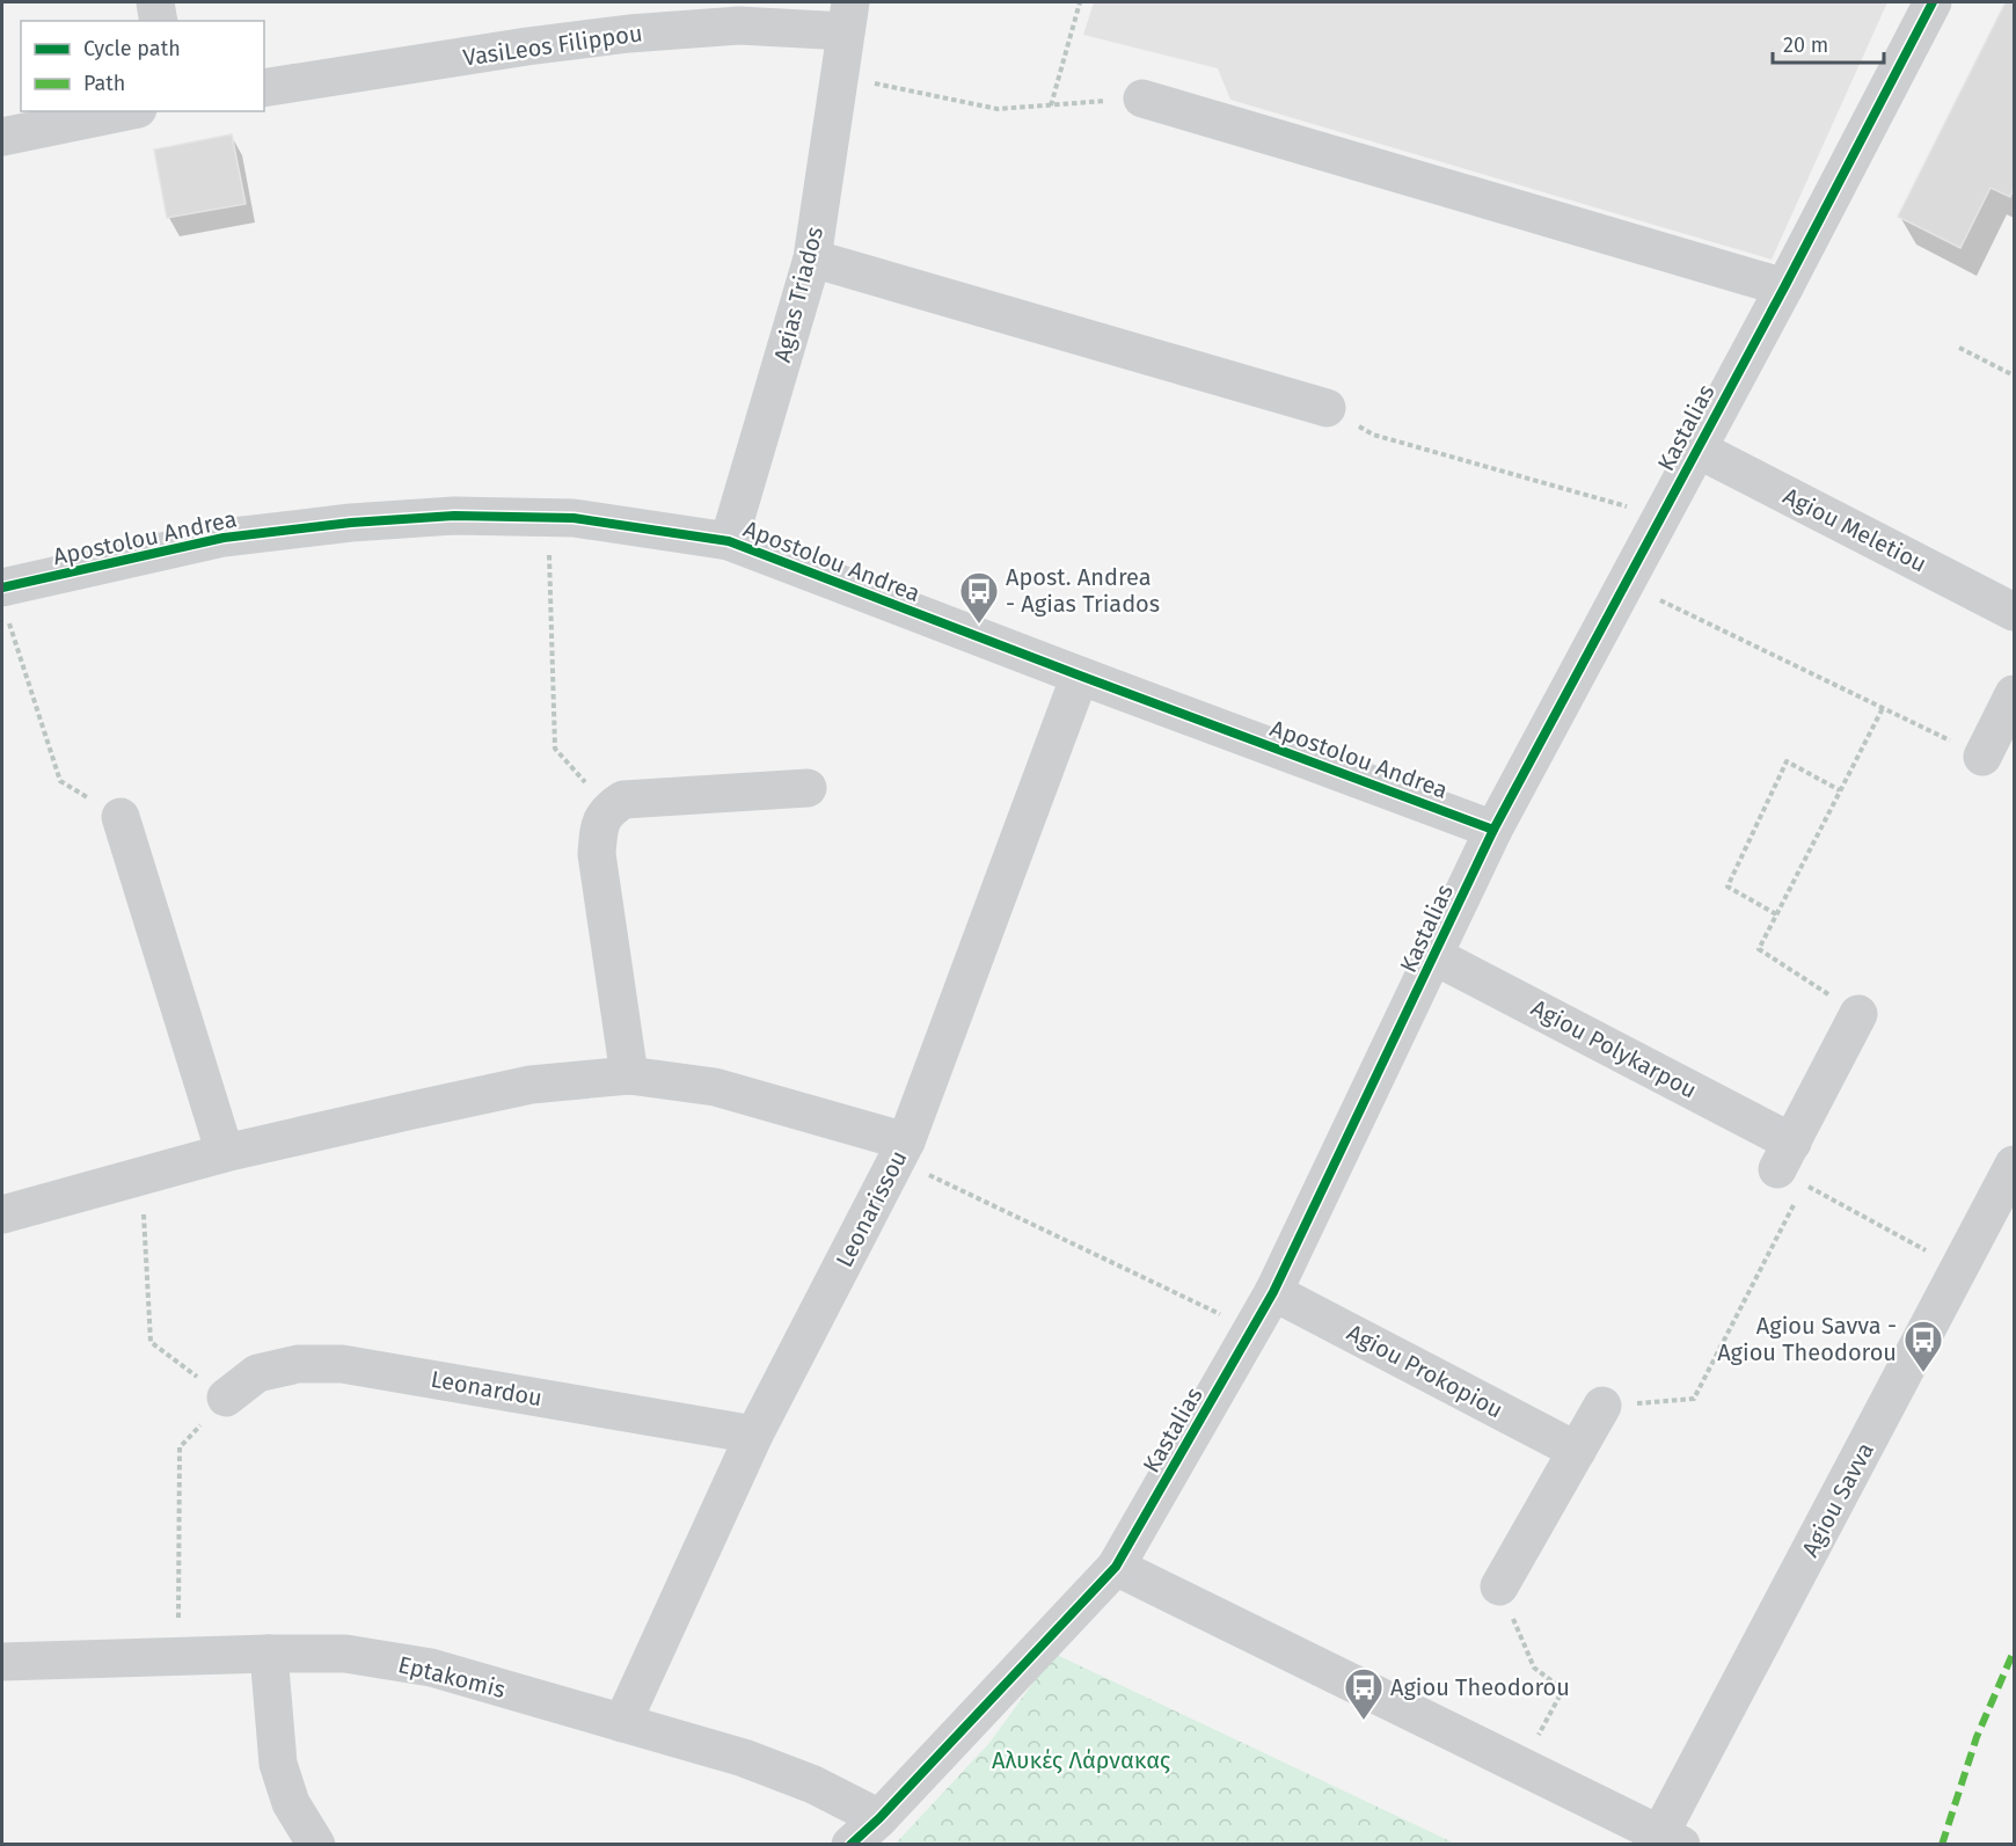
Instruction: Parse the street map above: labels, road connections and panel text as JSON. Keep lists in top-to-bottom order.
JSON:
{
  "streets": {
    "street": [
      "VasiLeos Filippou",
      "Agias Triados",
      "Kastalias",
      "Agiou Meletiou",
      "Apostolou Andrea",
      "Agiou Polykarpou",
      "Leonarissou",
      "Agiou Prokopiou",
      "Leonardou",
      "Agiou Savva",
      "Eptakomis"
    ]
  },
  "crossings": [
    ["VasiLeos Filippou", "Agias Triados"],
    ["Agias Triados", "Apostolou Andrea"],
    ["Kastalias", "Agiou Meletiou"],
    ["Kastalias", "Apostolou Andrea"],
    ["Kastalias", "Agiou Polykarpou"],
    ["Kastalias", "Agiou Prokopiou"],
    ["Kastalias", "Eptakomis"],
    ["Apostolou Andrea", "Leonarissou"],
    ["Leonarissou", "Leonardou"],
    ["Leonarissou", "Eptakomis"]
  ],
  "parks": ["Αλυκές Λάρνακας"],
  "places": {
    "bus stop": ["Apost. Andrea - Agias Triados", "Agiou Savva - Agiou Theodorou", "Agiou Theodorou"]
  },
  "legend": ["Cycle path", "Path"],
  "scale_bar": "20 m"
}
